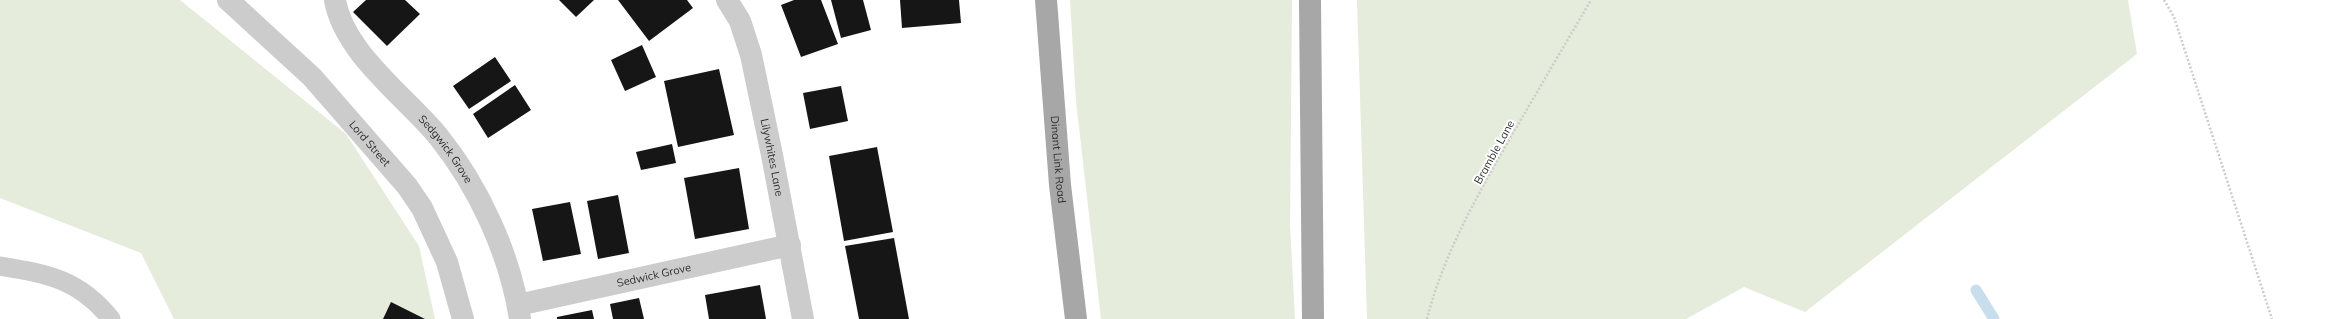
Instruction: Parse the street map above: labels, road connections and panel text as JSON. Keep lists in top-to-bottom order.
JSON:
{
  "streets": {
    "main road": ["Dinant Link Road"],
    "street": [
      "Lord Street",
      "Sedgwick Grove",
      "Lilywhites Lane",
      "Sedwick Grove"
    ],
    "path": ["Bramble Lane"]
  },
  "crossings": [
    ["Sedgwick Grove", "Sedwick Grove"],
    ["Lilywhites Lane", "Sedwick Grove"]
  ]
}
